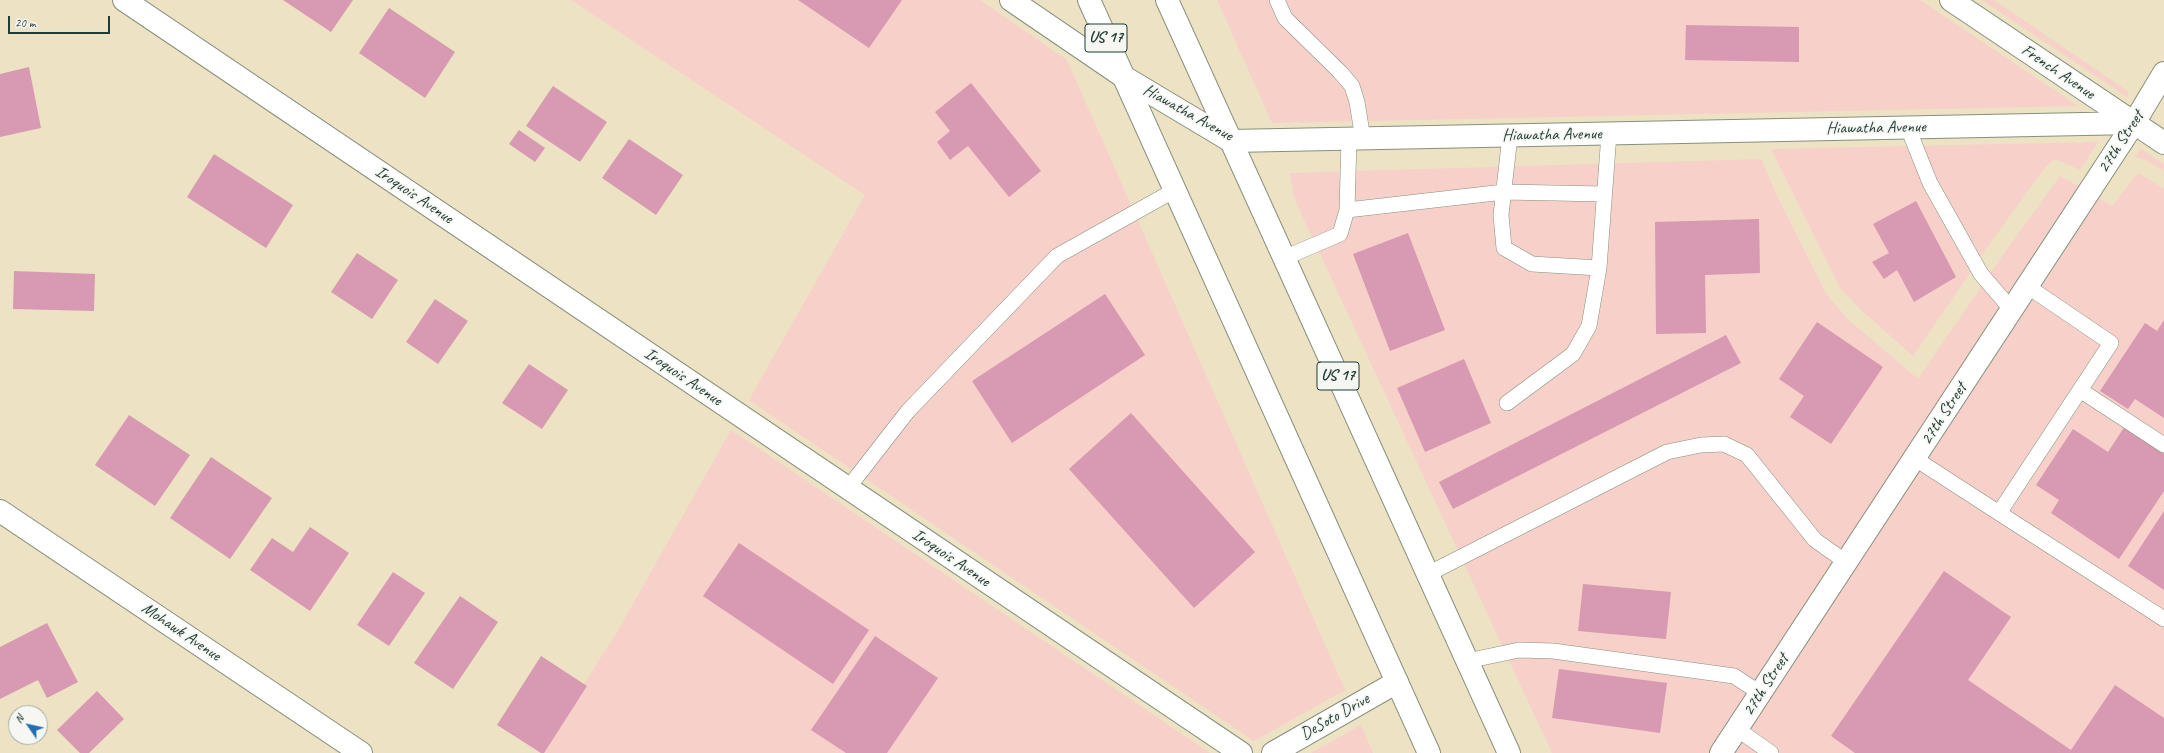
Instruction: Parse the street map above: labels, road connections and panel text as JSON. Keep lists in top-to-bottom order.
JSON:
{
  "streets": {
    "street": [
      "US 17",
      "French Avenue",
      "Hiawatha Avenue",
      "27th Street",
      "Iroquois Avenue",
      "Mohawk Avenue",
      "DeSoto Drive"
    ]
  },
  "crossings": [
    ["US 17", "Hiawatha Avenue"],
    ["US 17", "DeSoto Drive"],
    ["French Avenue", "Hiawatha Avenue"],
    ["French Avenue", "27th Street"],
    ["Hiawatha Avenue", "27th Street"]
  ],
  "scale_bar": "20 m",
  "north": "top left"
}
